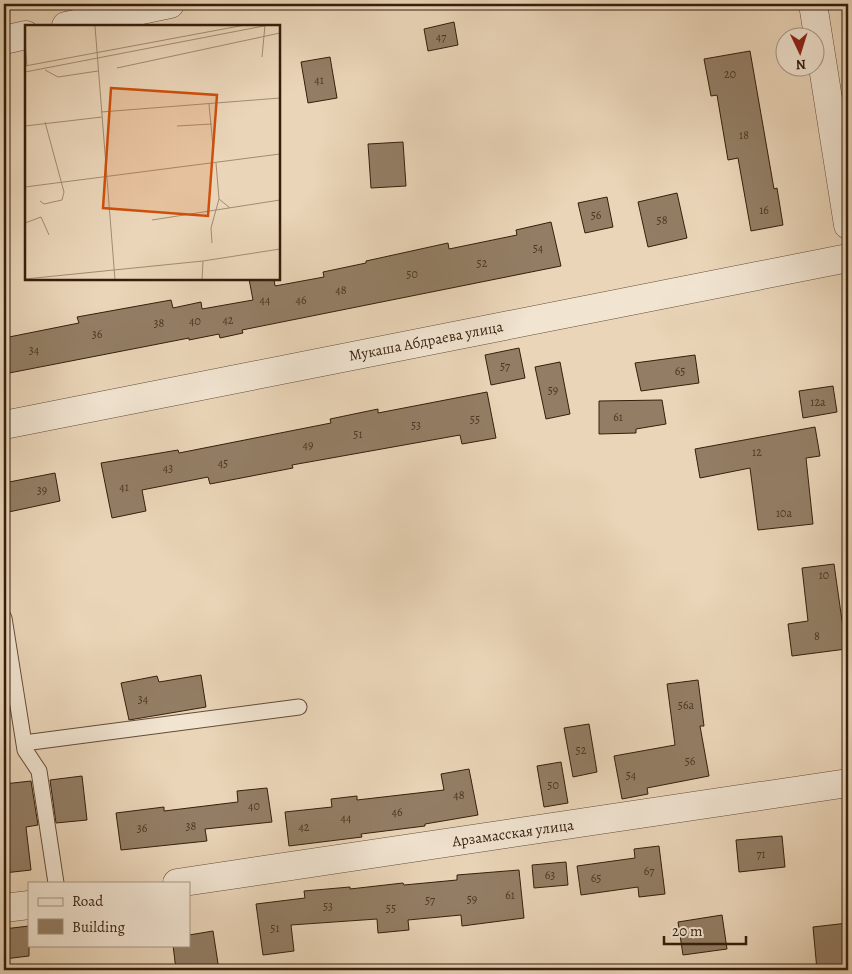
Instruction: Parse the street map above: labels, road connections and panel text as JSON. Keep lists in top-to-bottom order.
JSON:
{
  "streets": {
    "street": ["Мукаша Абдраева улица", "Арзамасская улица"]
  },
  "house_numbers": [
    "47",
    "20",
    "41",
    "18",
    "16",
    "56",
    "58",
    "54",
    "52",
    "50",
    "48",
    "44",
    "46",
    "42",
    "40",
    "38",
    "36",
    "34",
    "57",
    "65",
    "59",
    "12a",
    "61",
    "55",
    "53",
    "51",
    "49",
    "12",
    "45",
    "43",
    "41",
    "39",
    "10a",
    "10",
    "8",
    "34",
    "56a",
    "52",
    "56",
    "54",
    "50",
    "48",
    "40",
    "46",
    "44",
    "38",
    "42",
    "36",
    "71",
    "67",
    "63",
    "65",
    "61",
    "59",
    "57",
    "53",
    "55",
    "51"
  ],
  "legend": ["Road", "Building"],
  "scale_bar": "20 m",
  "north": "bottom"
}
